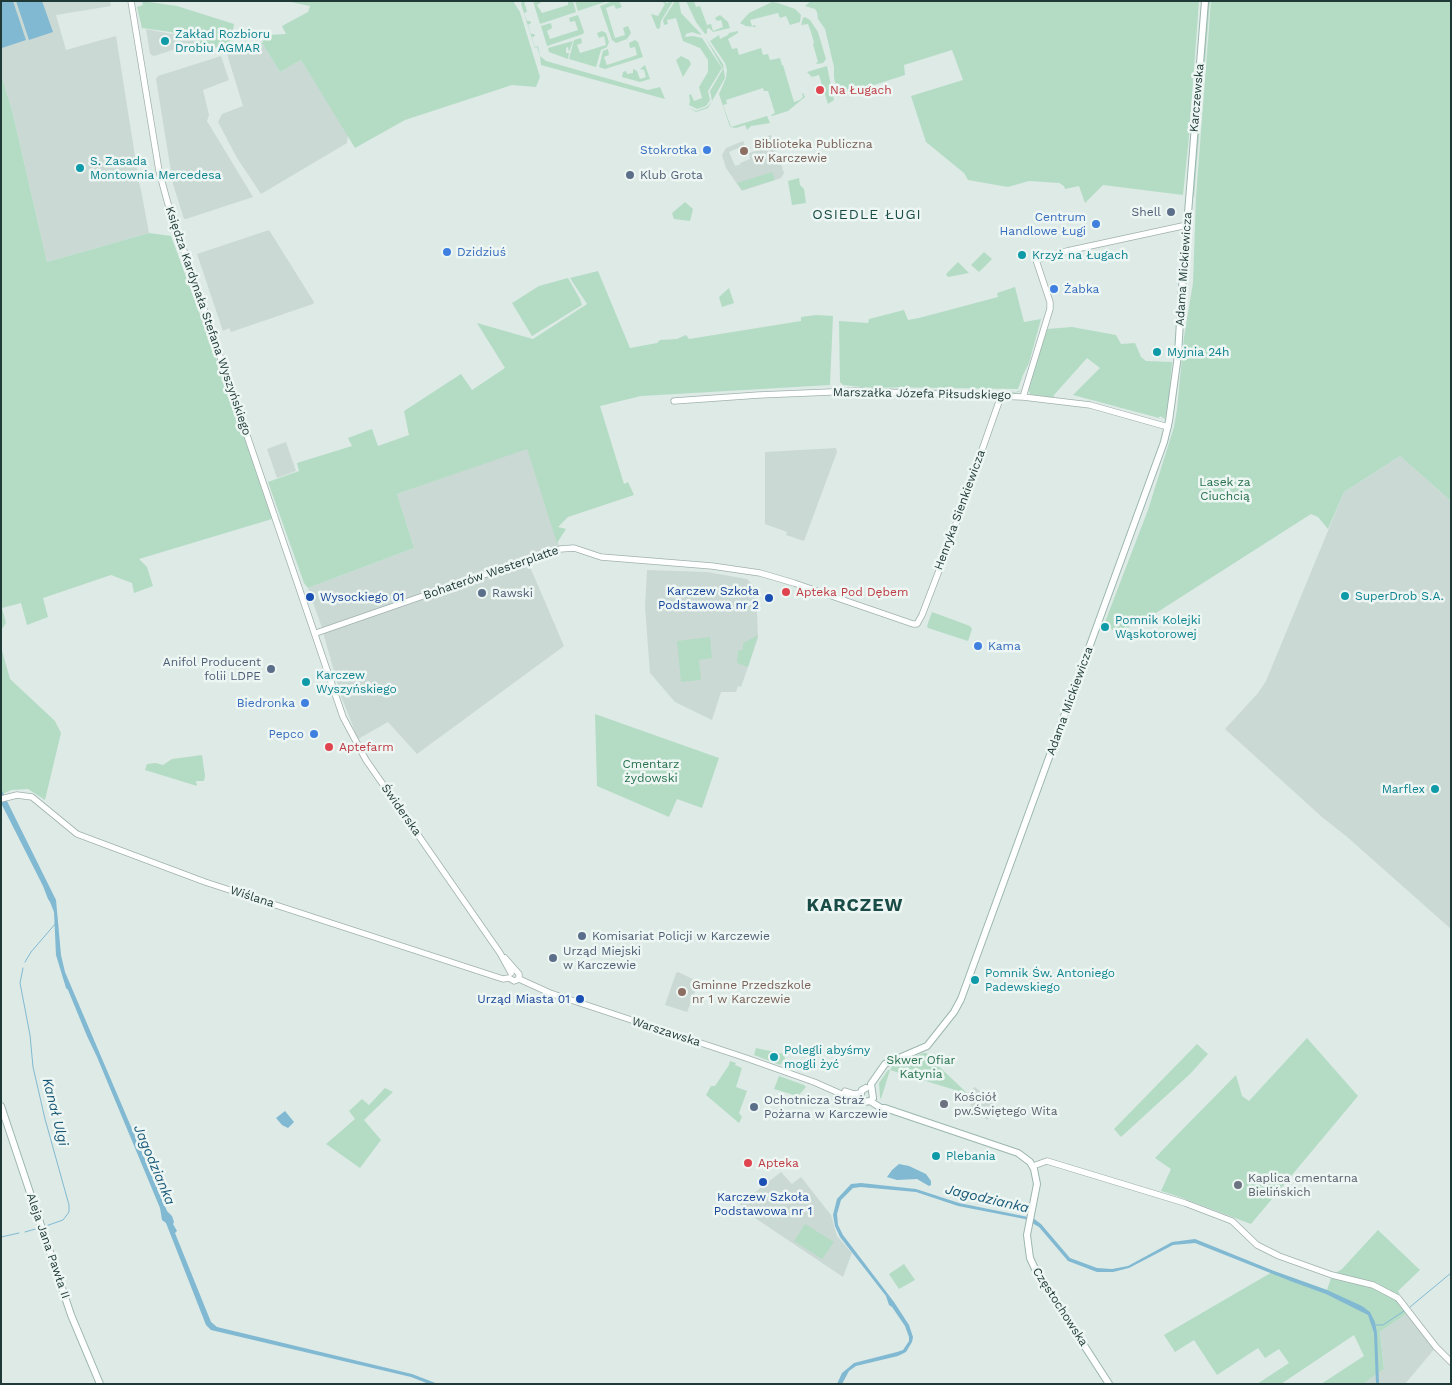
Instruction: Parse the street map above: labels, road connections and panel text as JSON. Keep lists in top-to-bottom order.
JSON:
{
  "streets": {
    "main road": [
      "Karczewska",
      "Adama Mickiewicza",
      "Aleja Jana Pawła II",
      "Częstochowska"
    ],
    "street": [
      "Księdza Kardynała Stefana Wyszyńskiego",
      "Marszałka Józefa Piłsudskiego",
      "Henryka Sienkiewicza",
      "Bohaterów Westerplatte",
      "Świderska",
      "Wiślana",
      "Warszawska"
    ]
  },
  "crossings": [
    ["Karczewska", "Adama Mickiewicza"],
    ["Adama Mickiewicza", "Marszałka Józefa Piłsudskiego"],
    ["Adama Mickiewicza", "Warszawska"],
    ["Księdza Kardynała Stefana Wyszyńskiego", "Bohaterów Westerplatte"],
    ["Księdza Kardynała Stefana Wyszyńskiego", "Świderska"],
    ["Marszałka Józefa Piłsudskiego", "Henryka Sienkiewicza"],
    ["Henryka Sienkiewicza", "Bohaterów Westerplatte"],
    ["Bohaterów Westerplatte", "Świderska"],
    ["Świderska", "Wiślana"],
    ["Świderska", "Warszawska"]
  ],
  "districts": ["OSIEDLE ŁUGI", "KARCZEW"],
  "water": ["Kanał Ulgi", "Jagodzianka"],
  "parks": ["Lasek za Ciuchcią", "Cmentarz żydowski", "Skwer Ofiar Katynia"],
  "places": [
    "Zakład Rozbioru Drobiu AGMAR",
    "Na Ługach",
    "Stokrotka",
    "Biblioteka Publiczna w Karczewie",
    "S. Zasada Montownia Mercedesa",
    "Klub Grota",
    "Shell",
    "Centrum Handlowe Ługi",
    "Dzidziuś",
    "Krzyż na Ługach",
    "Żabka",
    "Myjnia 24h",
    "Apteka Pod Dębem",
    "Rawski",
    "SuperDrob S.A.",
    "Wysockiego 01",
    "Karczew Szkoła Podstawowa nr 2",
    "Pomnik Kolejki Wąskotorowej",
    "Kama",
    "Anifol Producent folii LDPE",
    "Karczew Wyszyńskiego",
    "Biedronka",
    "Pepco",
    "Aptefarm",
    "Marflex",
    "Komisariat Policji w Karczewie",
    "Urząd Miejski w Karczewie",
    "Pomnik Św. Antoniego Padewskiego",
    "Gminne Przedszkole nr 1 w Karczewie",
    "Urząd Miasta 01",
    "Polegli abyśmy mogli żyć",
    "Kościół pw.Świętego Wita",
    "Ochotnicza Straż Pożarna w Karczewie",
    "Plebania",
    "Apteka",
    "Karczew Szkoła Podstawowa nr 1",
    "Kaplica cmentarna Bielińskich"
  ]
}
